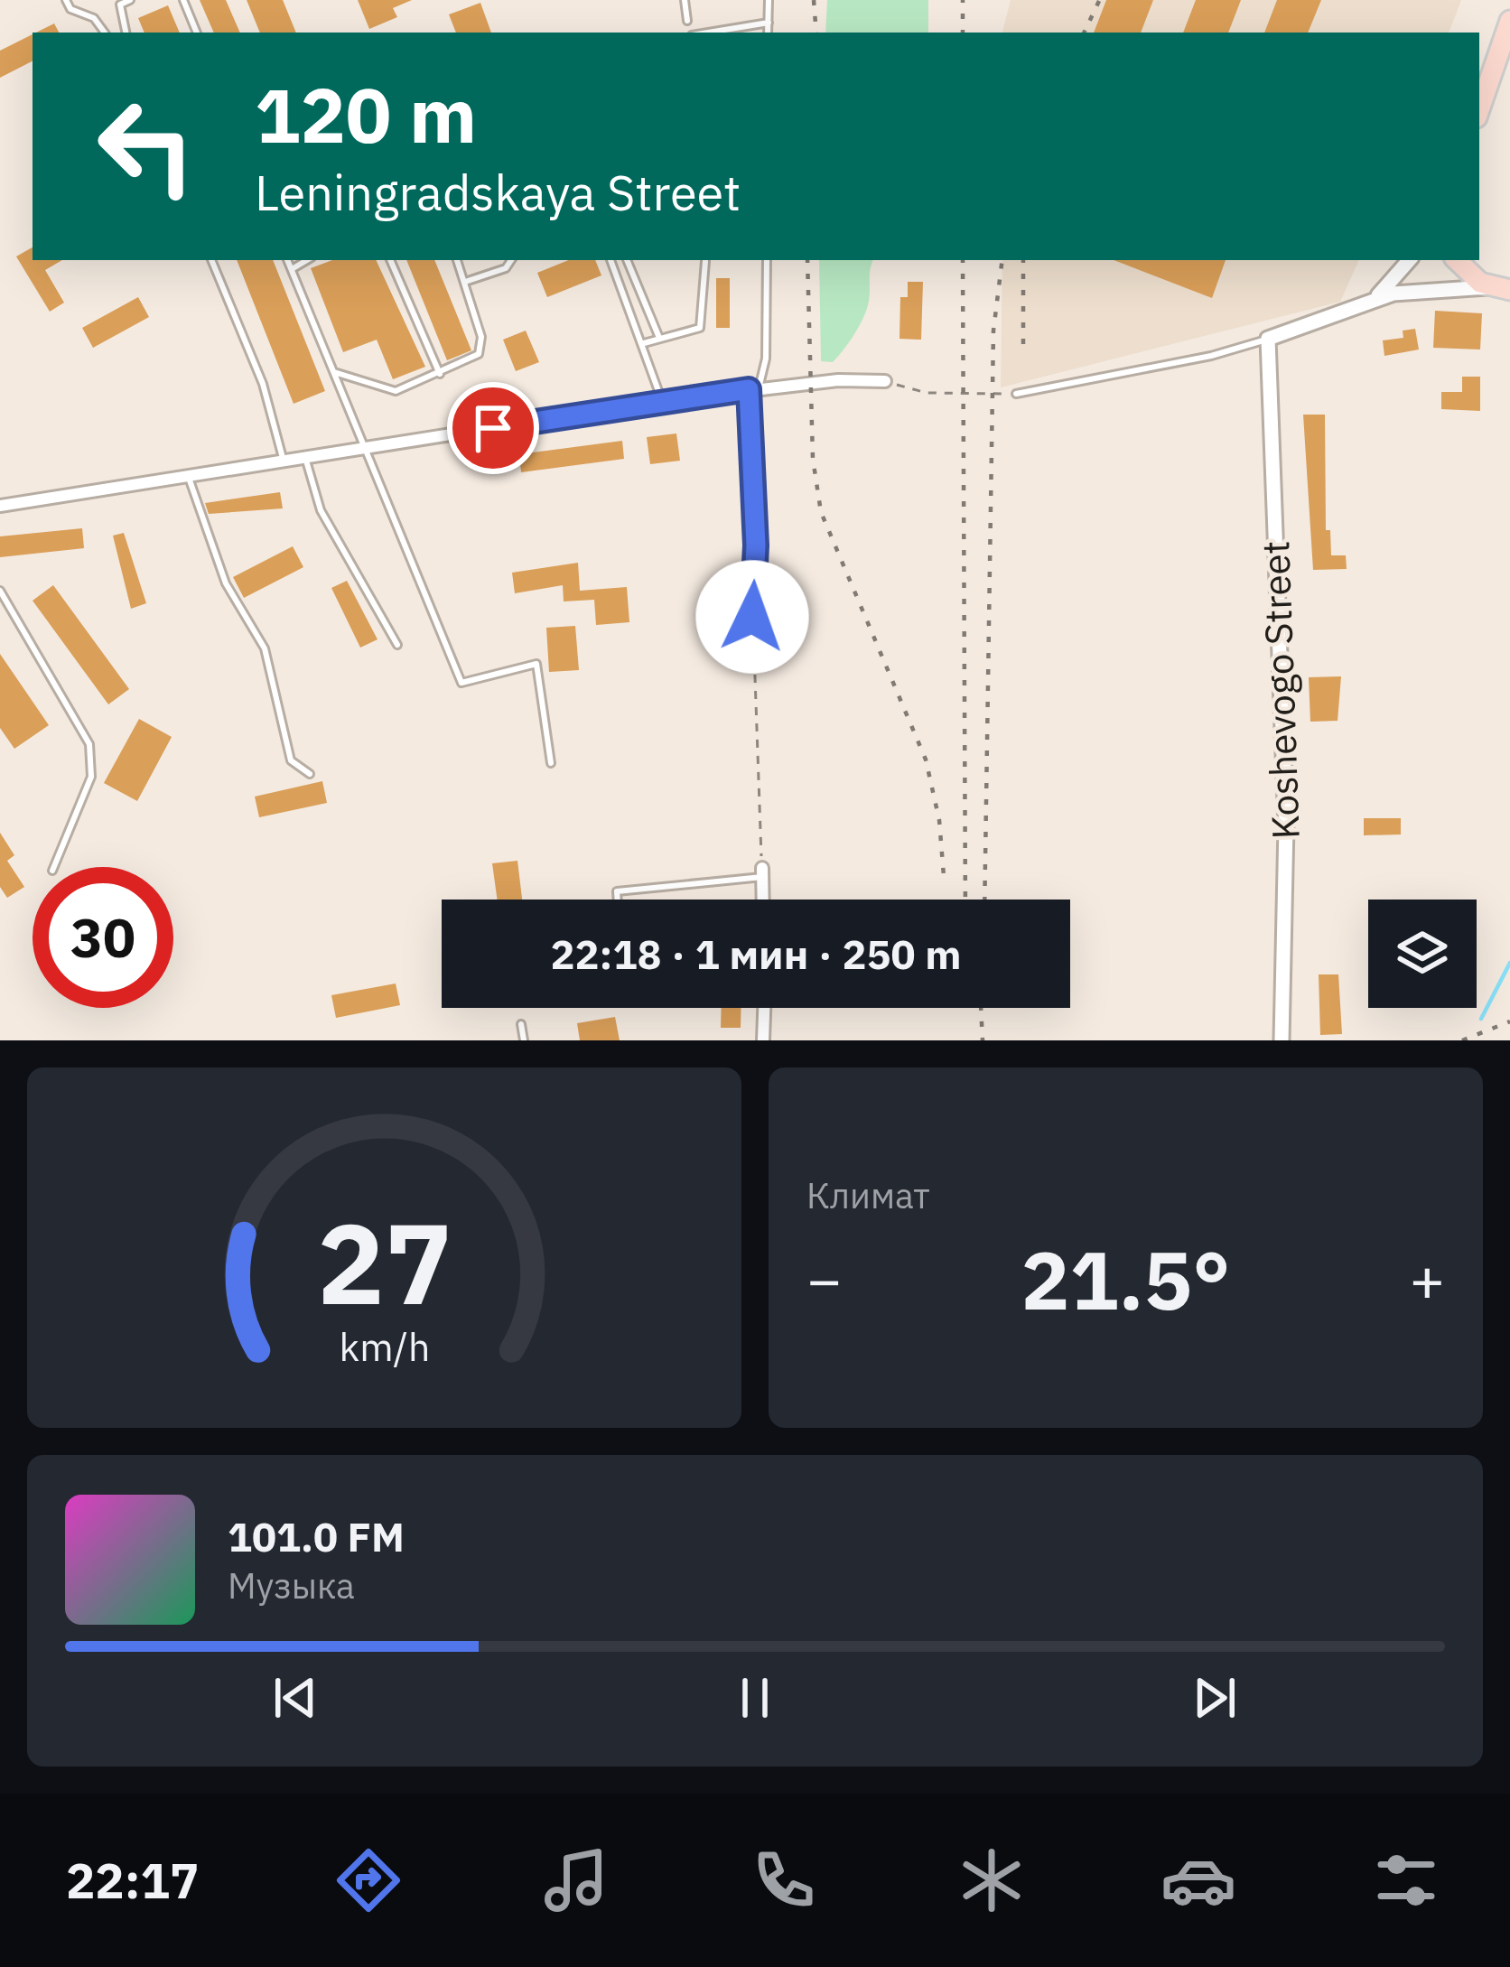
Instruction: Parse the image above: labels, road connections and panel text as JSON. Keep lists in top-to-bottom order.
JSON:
{
  "streets": {
    "street": ["Koshevogo Street"]
  },
  "page": {
    "turn": ["120 m", "Leningradskaya Street"],
    "limit": "30",
    "trip": "22:18 · 1 мин · 250 m",
    "tile": "Климат",
    "heat": ["−", "21.5°", "+"],
    "song": ["101.0 FM", "Музыка"],
    "tabs": "22:17",
    "gauge": ["27", "km/h"]
  }
}
